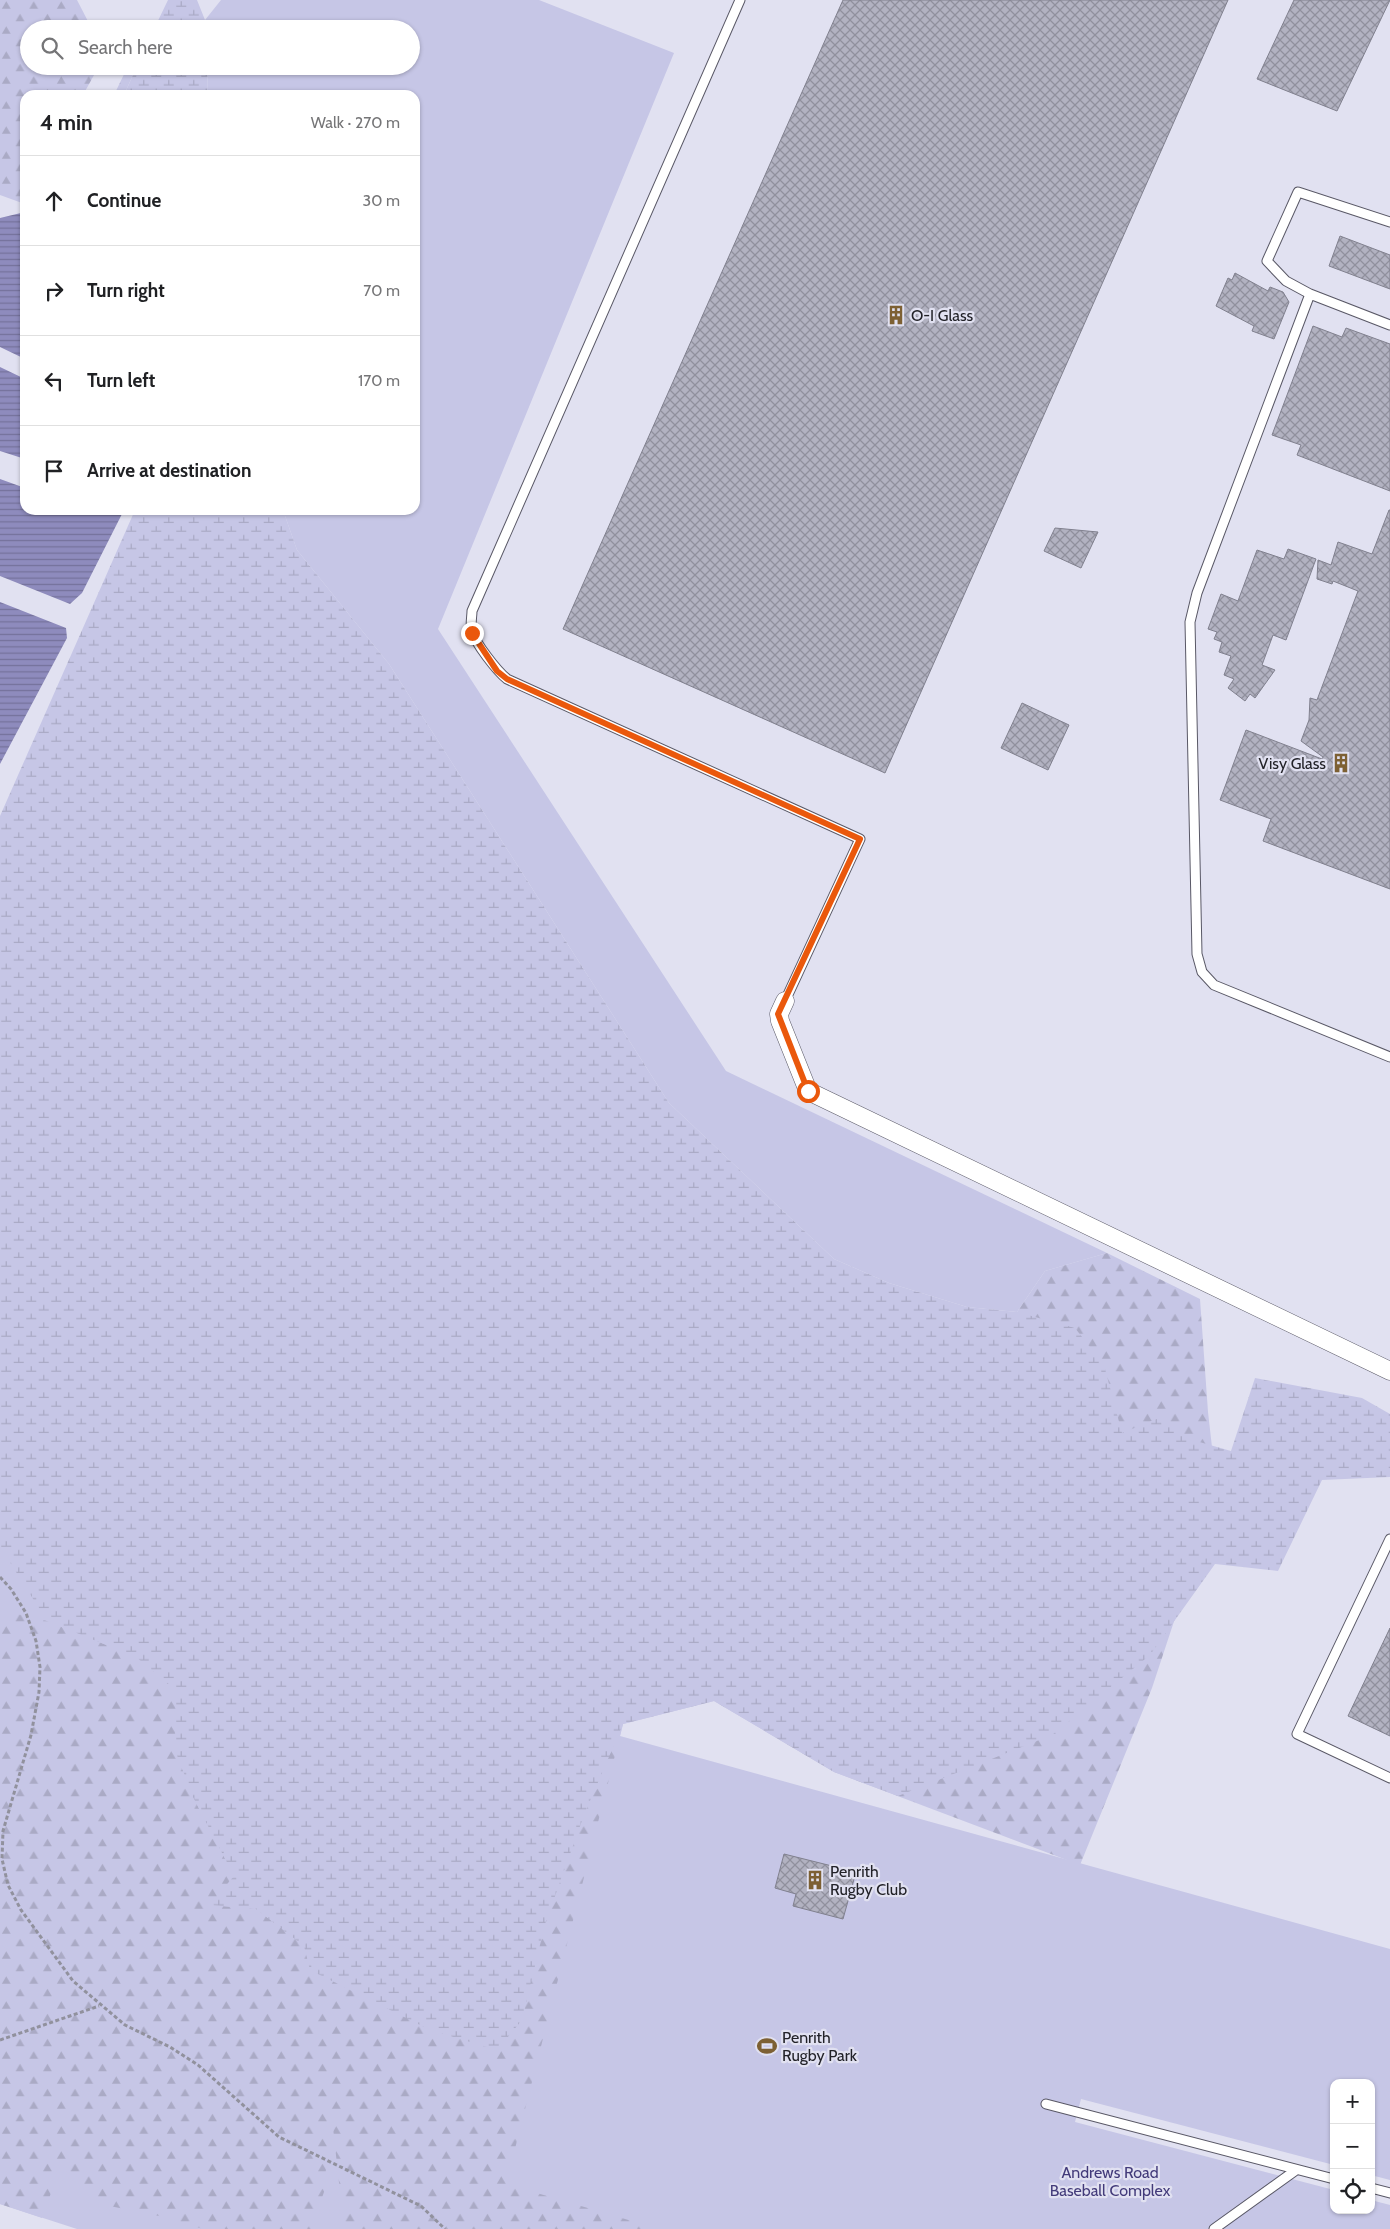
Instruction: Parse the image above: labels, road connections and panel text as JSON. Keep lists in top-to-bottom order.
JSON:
{
  "parks": ["Andrews Road Baseball Complex"],
  "places": {
    "building": ["O-I Glass", "Visy Glass", "Penrith Rugby Club"],
    "sports": ["Penrith Rugby Park"]
  },
  "page": {
    "search": "Search here",
    "heading": ["4 min", "Walk · 270 m"],
    "list": [
      ["Continue", "30 m"],
      ["Turn right", "70 m"],
      ["Turn left", "170 m"],
      "Arrive at destination"
    ],
    "map_buttons": ["+", "−"]
  }
}
